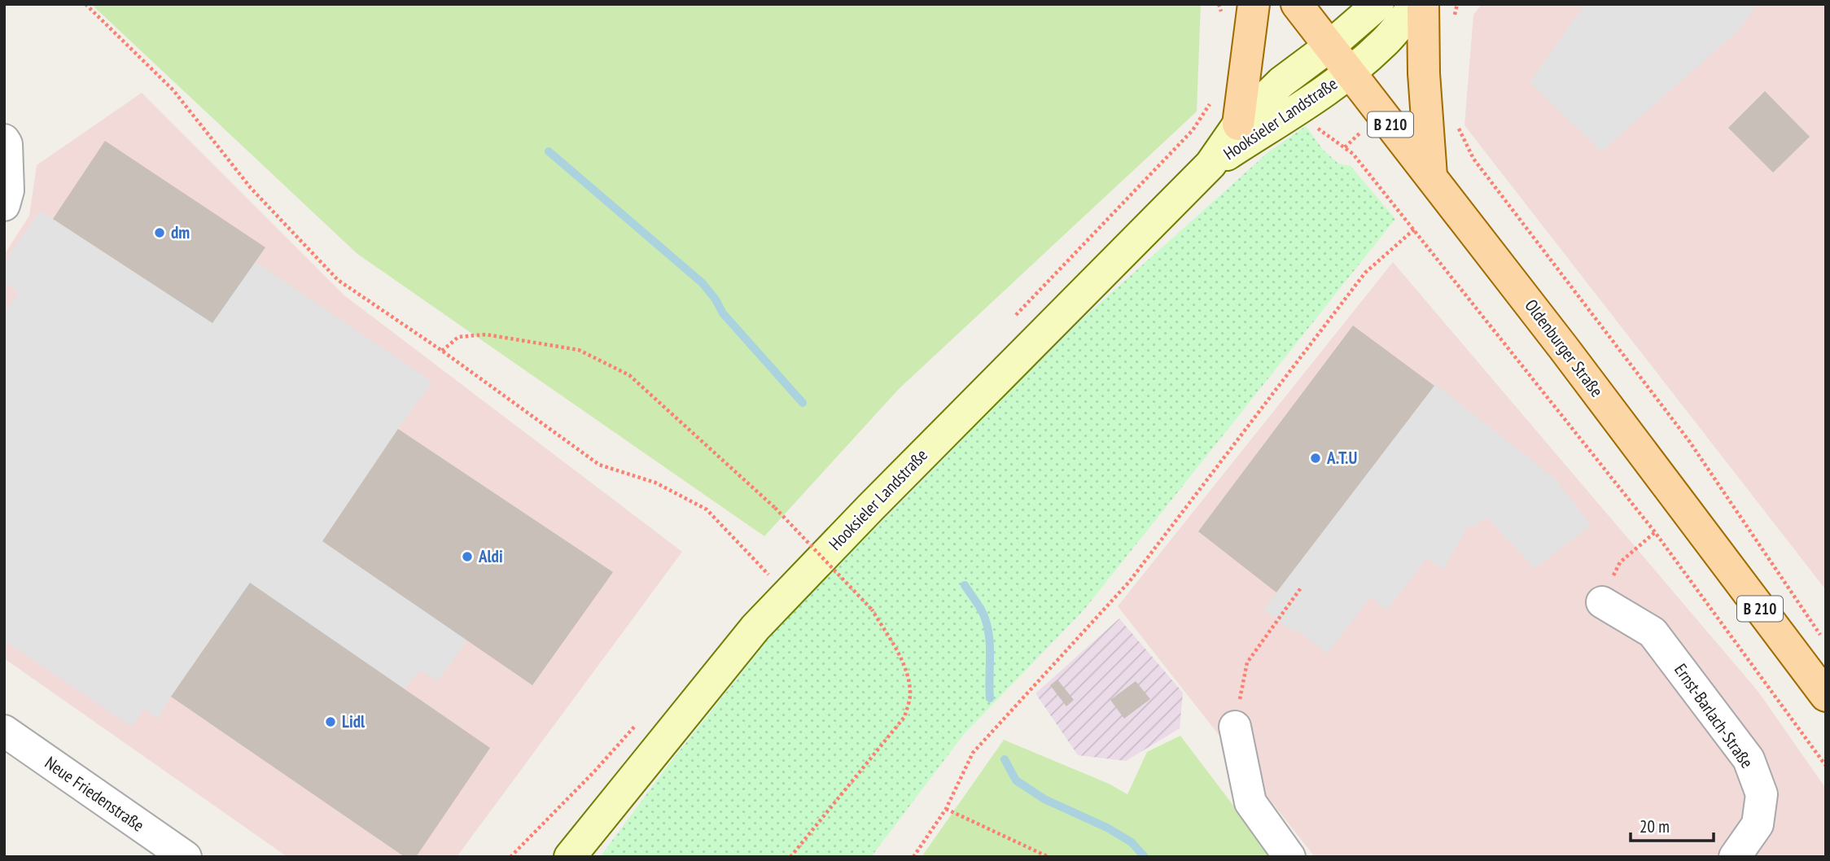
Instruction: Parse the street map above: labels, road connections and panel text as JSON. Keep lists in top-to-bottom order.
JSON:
{
  "streets": {
    "main road": ["Hooksieler Landstraße", "B 210", "Oldenburger Straße"],
    "street": ["Ernst-Barlach-Straße", "Neue Friedenstraße"]
  },
  "crossings": [
    ["Hooksieler Landstraße", "Oldenburger Straße"]
  ],
  "places": [
    "dm",
    "A.T.U",
    "Aldi",
    "Lidl"
  ],
  "scale_bar": "20 m"
}
